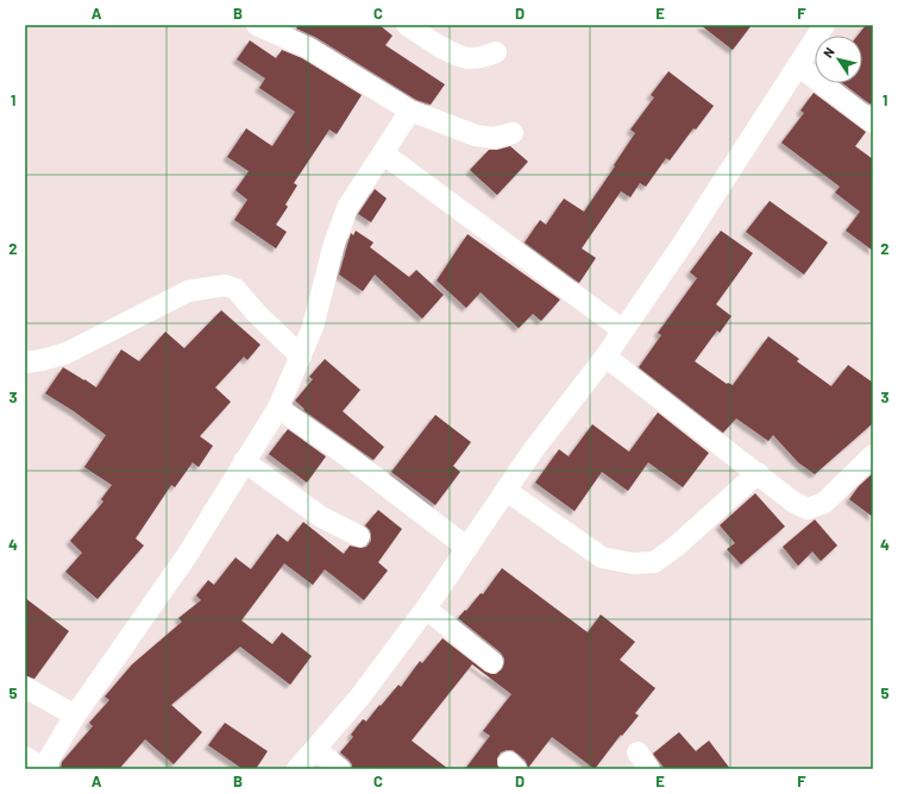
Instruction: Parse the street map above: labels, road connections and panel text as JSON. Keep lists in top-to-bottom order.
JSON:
{
  "north": "top left",
  "grid": {
    "columns": [
      "A",
      "B",
      "C",
      "D",
      "E",
      "F"
    ],
    "rows": [
      "1",
      "2",
      "3",
      "4",
      "5"
    ]
  }
}
